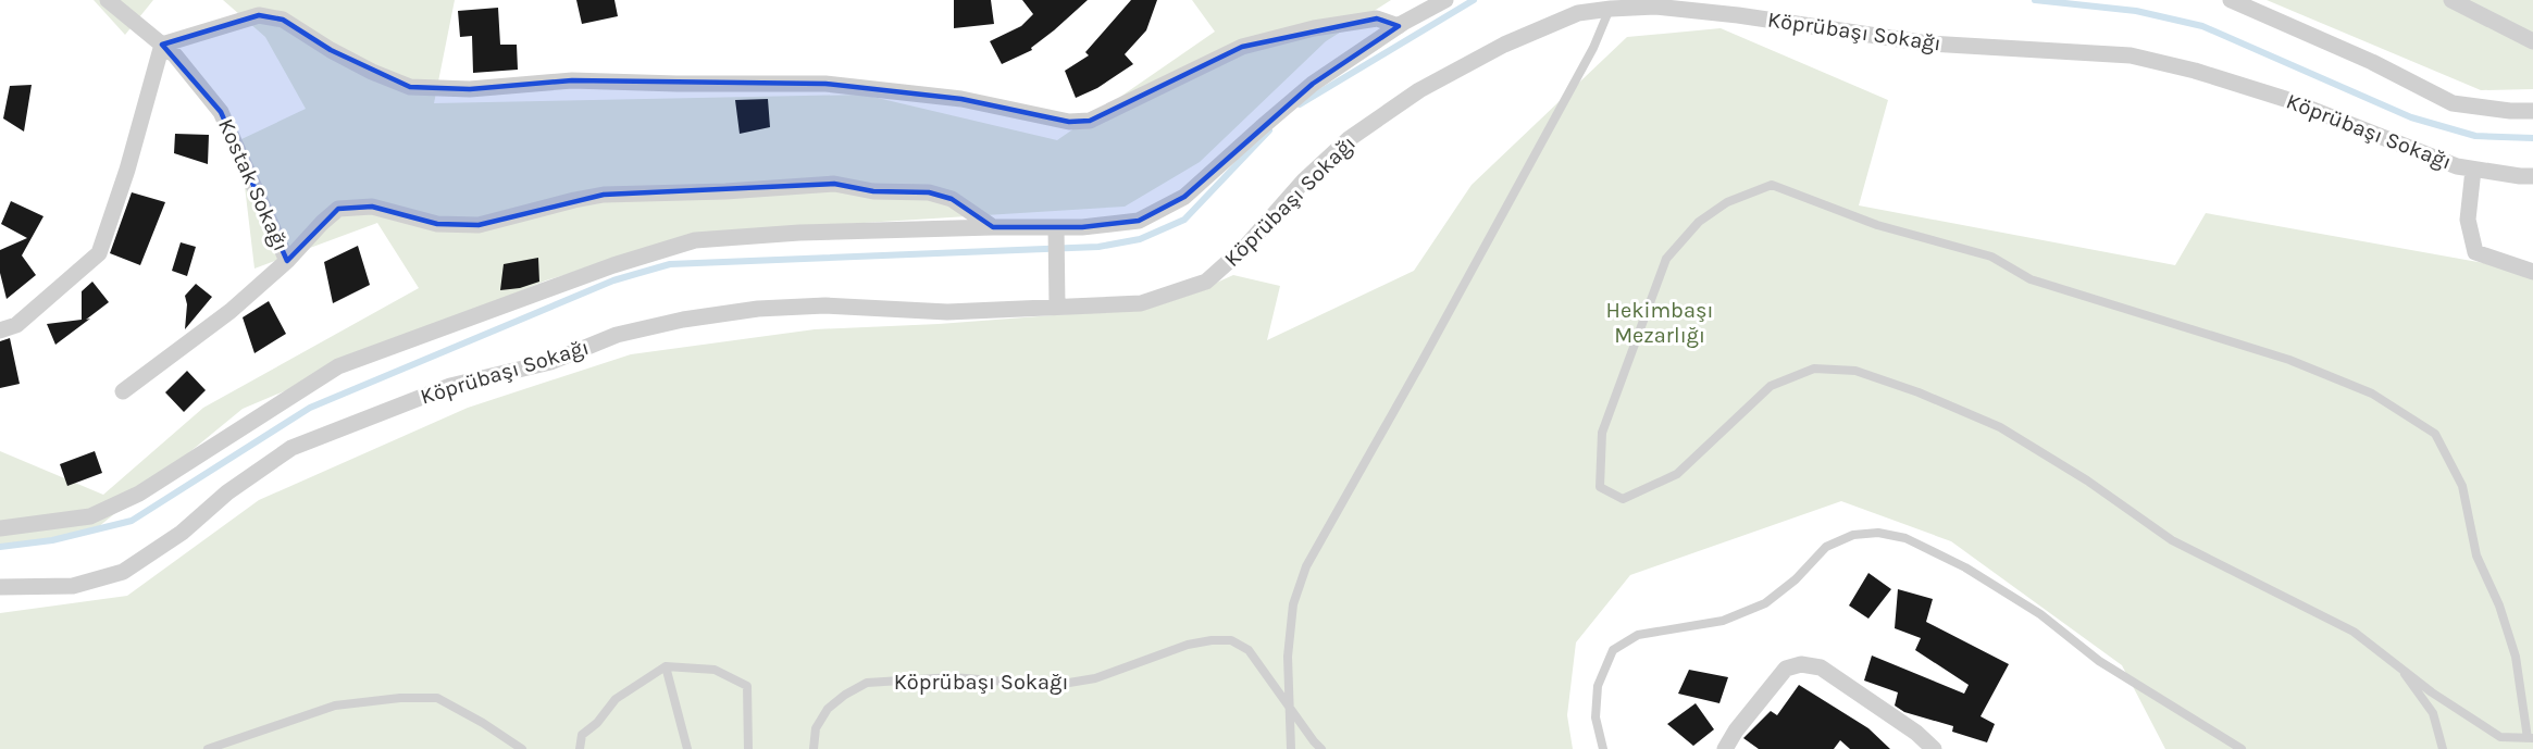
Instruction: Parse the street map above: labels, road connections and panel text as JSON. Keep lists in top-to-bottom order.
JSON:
{
  "streets": {
    "street": ["Köprübaşı Sokağı", "Kostak Sokağı"]
  },
  "parks": ["Hekimbaşı Mezarlığı"]
}
